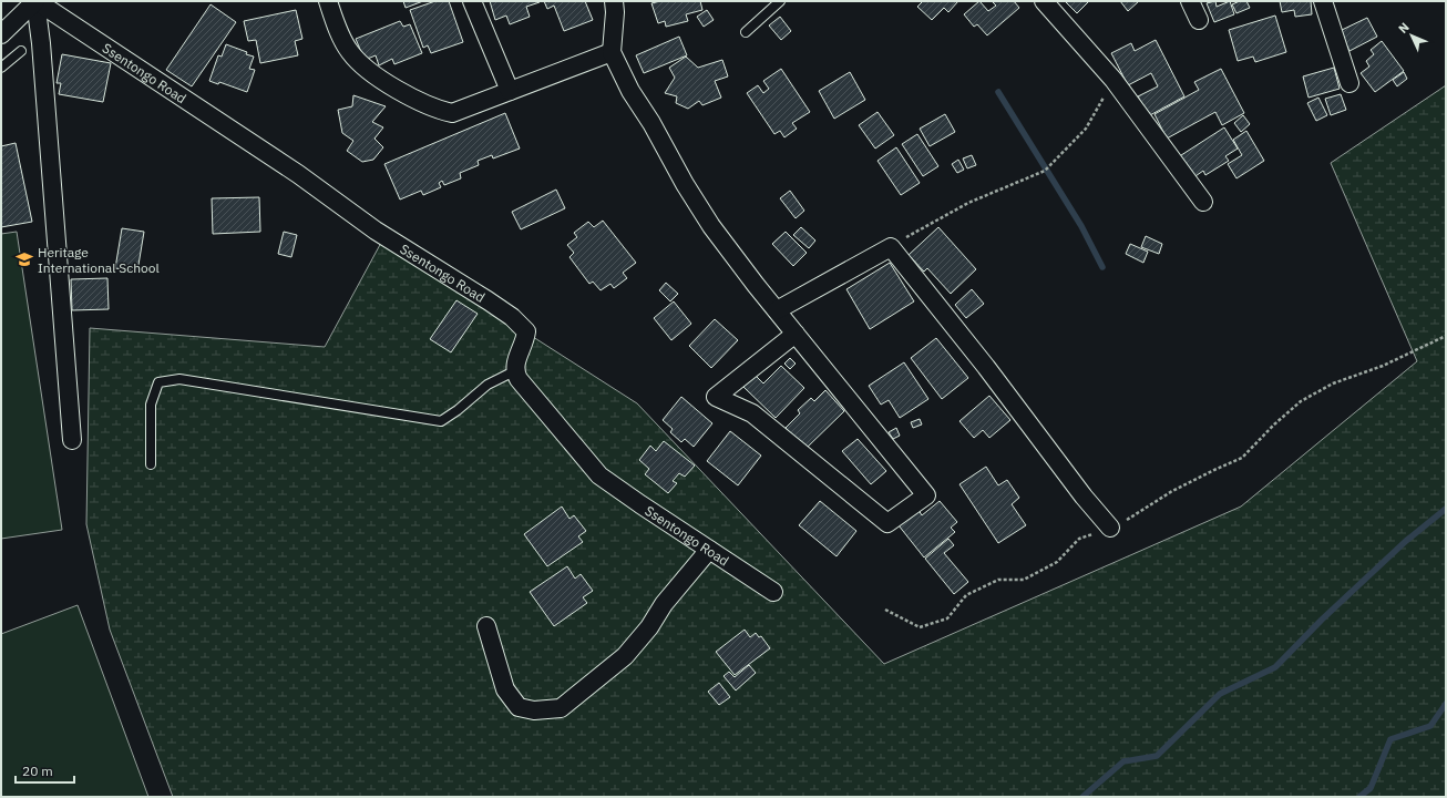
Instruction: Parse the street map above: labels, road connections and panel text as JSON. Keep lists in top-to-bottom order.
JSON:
{
  "streets": {
    "street": ["Ssentongo Road"]
  },
  "places": {
    "school or university": ["Heritage International School"]
  },
  "scale_bar": "20 m",
  "north": "top left"
}
